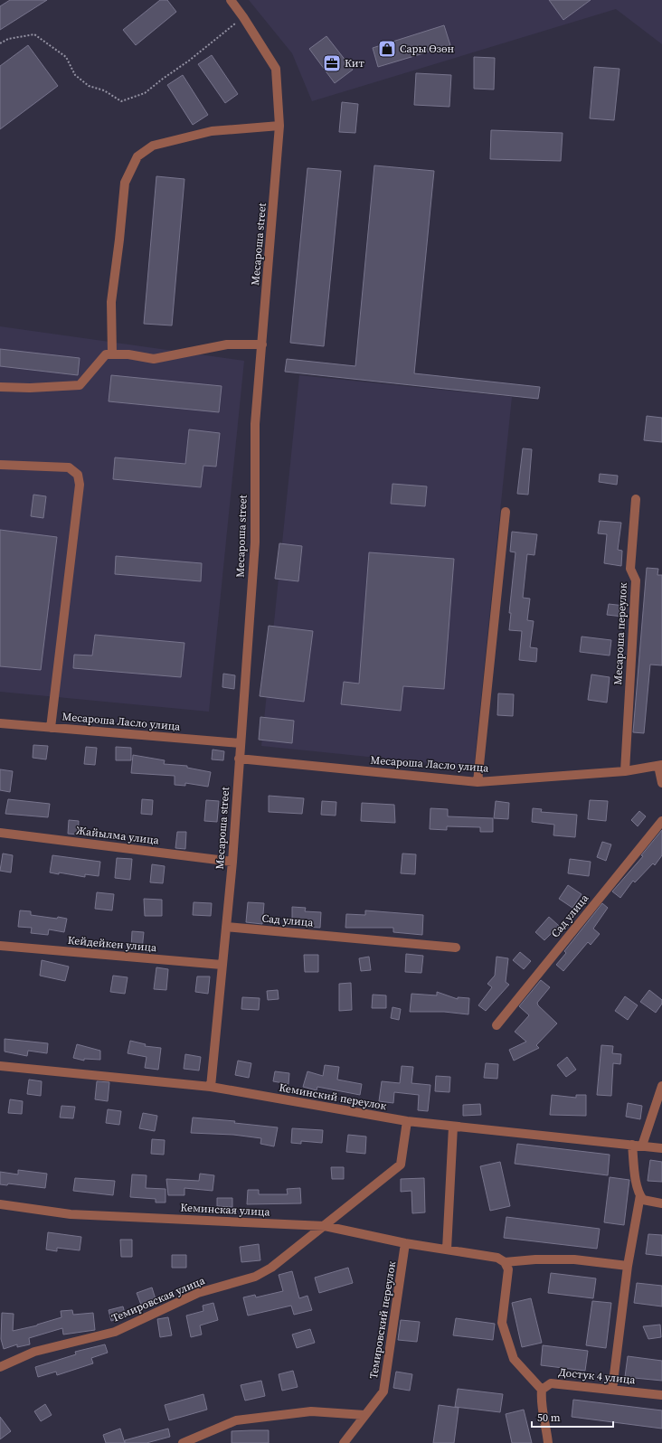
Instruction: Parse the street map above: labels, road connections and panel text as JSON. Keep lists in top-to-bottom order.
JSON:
{
  "streets": {
    "street": [
      "Месароша street",
      "Месароша переулок",
      "Месароша Ласло улица",
      "Жайылма улица",
      "Сад улица",
      "Кейдейкен улица",
      "Кеминский переулок",
      "Кеминская улица",
      "Темировская улица",
      "Темировский переулок",
      "Достук 4 улица"
    ]
  },
  "crossings": [
    ["Месароша street", "Месароша Ласло улица"],
    ["Месароша street", "Жайылма улица"],
    ["Месароша street", "Сад улица"],
    ["Месароша street", "Кейдейкен улица"],
    ["Месароша street", "Кеминский переулок"],
    ["Месароша переулок", "Месароша Ласло улица"],
    ["Кеминский переулок", "Темировская улица"],
    ["Кеминская улица", "Темировская улица"],
    ["Кеминская улица", "Темировский переулок"]
  ],
  "places": {
    "shop": ["Сары Өзөн"],
    "office": ["Кит"]
  },
  "scale_bar": "50 m"
}
